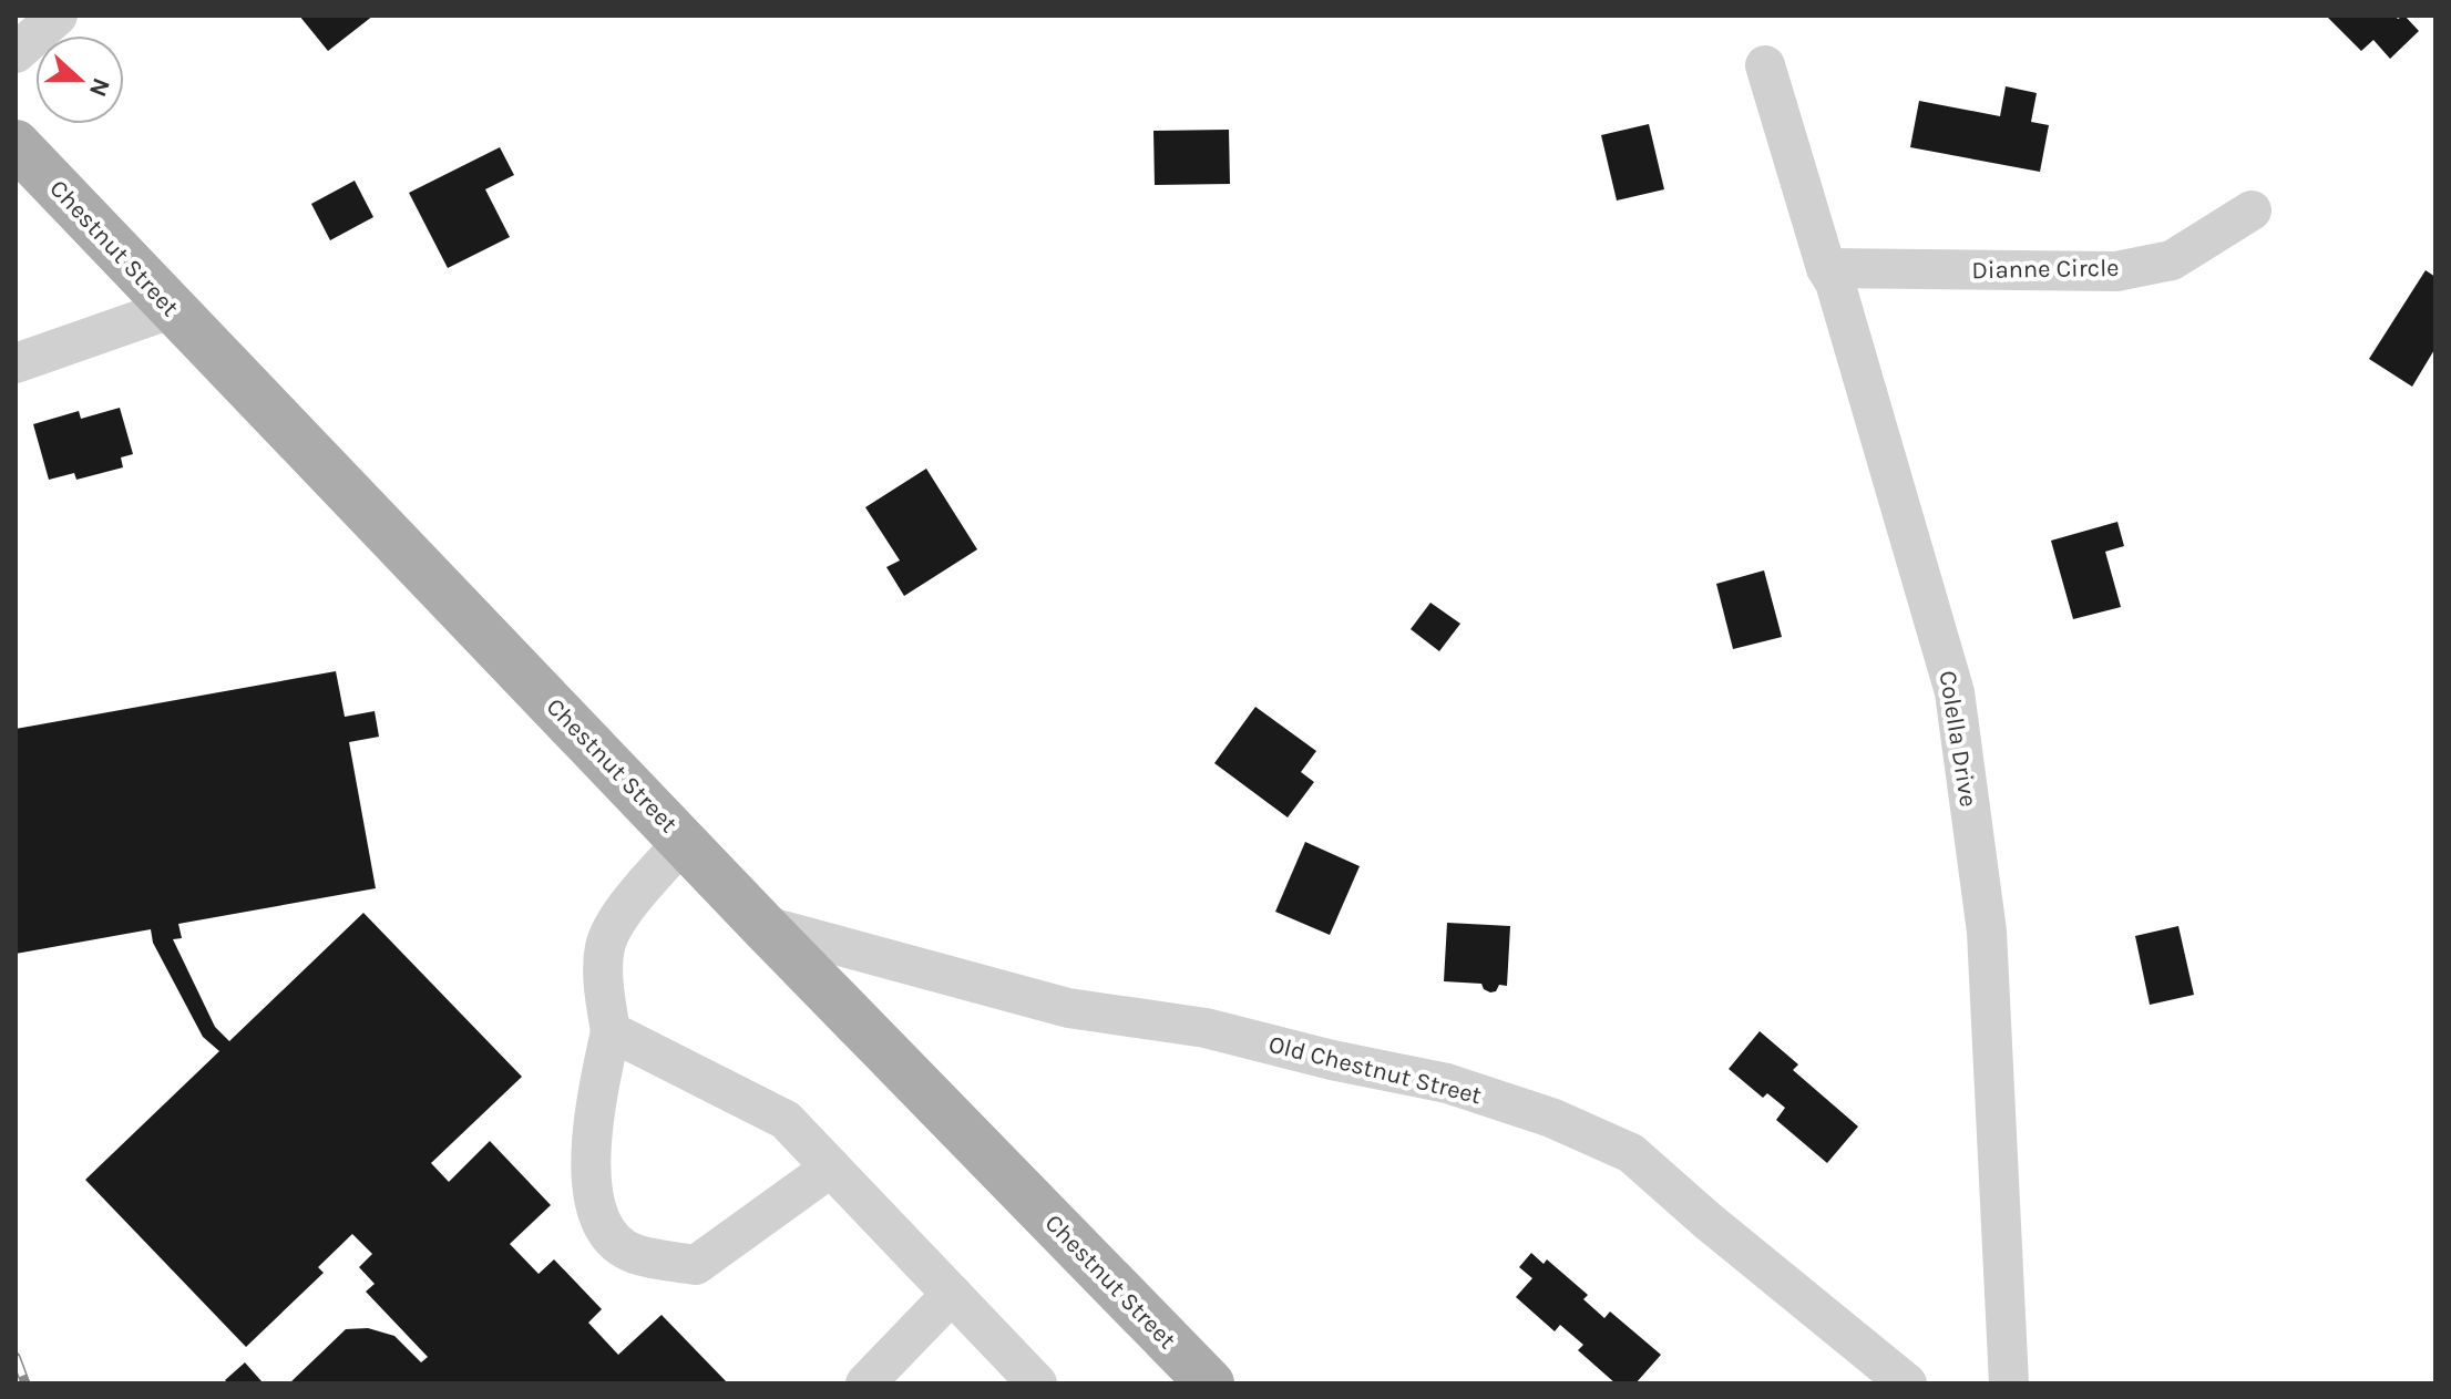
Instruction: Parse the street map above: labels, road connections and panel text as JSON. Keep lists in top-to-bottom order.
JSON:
{
  "streets": {
    "main road": ["Chestnut Street"],
    "street": ["Dianne Circle", "Colella Drive", "Old Chestnut Street"]
  },
  "crossings": [
    ["Chestnut Street", "Old Chestnut Street"],
    ["Dianne Circle", "Colella Drive"]
  ],
  "north": "right"
}
